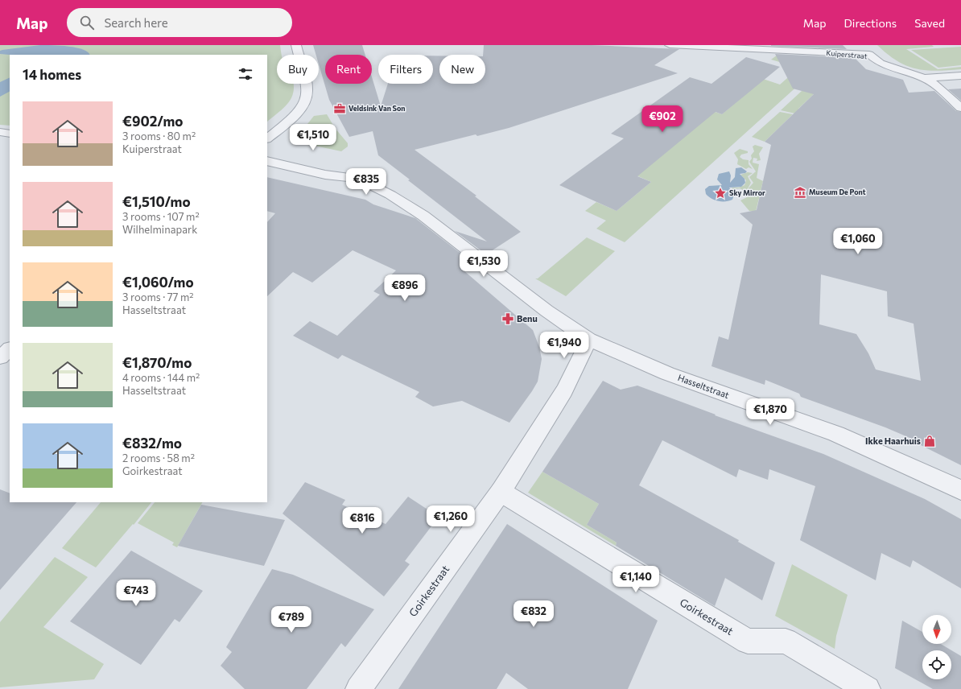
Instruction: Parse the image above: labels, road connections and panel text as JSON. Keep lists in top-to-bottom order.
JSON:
{
  "streets": {
    "street": ["Kuiperstraat", "Hasseltstraat", "Goirkestraat"]
  },
  "crossings": [
    ["Hasseltstraat", "Goirkestraat"]
  ],
  "places": {
    "office": ["Veldsink Van Son"],
    "museum": ["Museum De Pont"],
    "place": ["Sky Mirror"],
    "pharmacy": ["Benu"],
    "shop": ["Ikke Haarhuis"]
  },
  "north": "bottom",
  "page": {
    "header": "Map",
    "search": "Search here",
    "nav": ["Map", "Directions", "Saved"],
    "chip": [
      "Buy",
      "Rent",
      "Filters",
      "New"
    ],
    "heading": "14 homes",
    "list": [
      {
        "name": "€902/mo",
        "note": "3 rooms · 80 m² · Kuiperstraat"
      },
      {
        "name": "€1,510/mo",
        "note": "3 rooms · 107 m² · Wilhelminapark"
      },
      {
        "name": "€1,060/mo",
        "note": "3 rooms · 77 m² · Hasseltstraat"
      },
      {
        "name": "€1,870/mo",
        "note": "4 rooms · 144 m² · Hasseltstraat"
      },
      {
        "name": "€832/mo",
        "note": "2 rooms · 58 m² · Goirkestraat"
      }
    ],
    "price": [
      "€902",
      "€1,510",
      "€835",
      "€1,060",
      "€1,530",
      "€896",
      "€1,940",
      "€1,870",
      "€1,260",
      "€816",
      "€1,140",
      "€743",
      "€832",
      "€789"
    ]
  }
}
